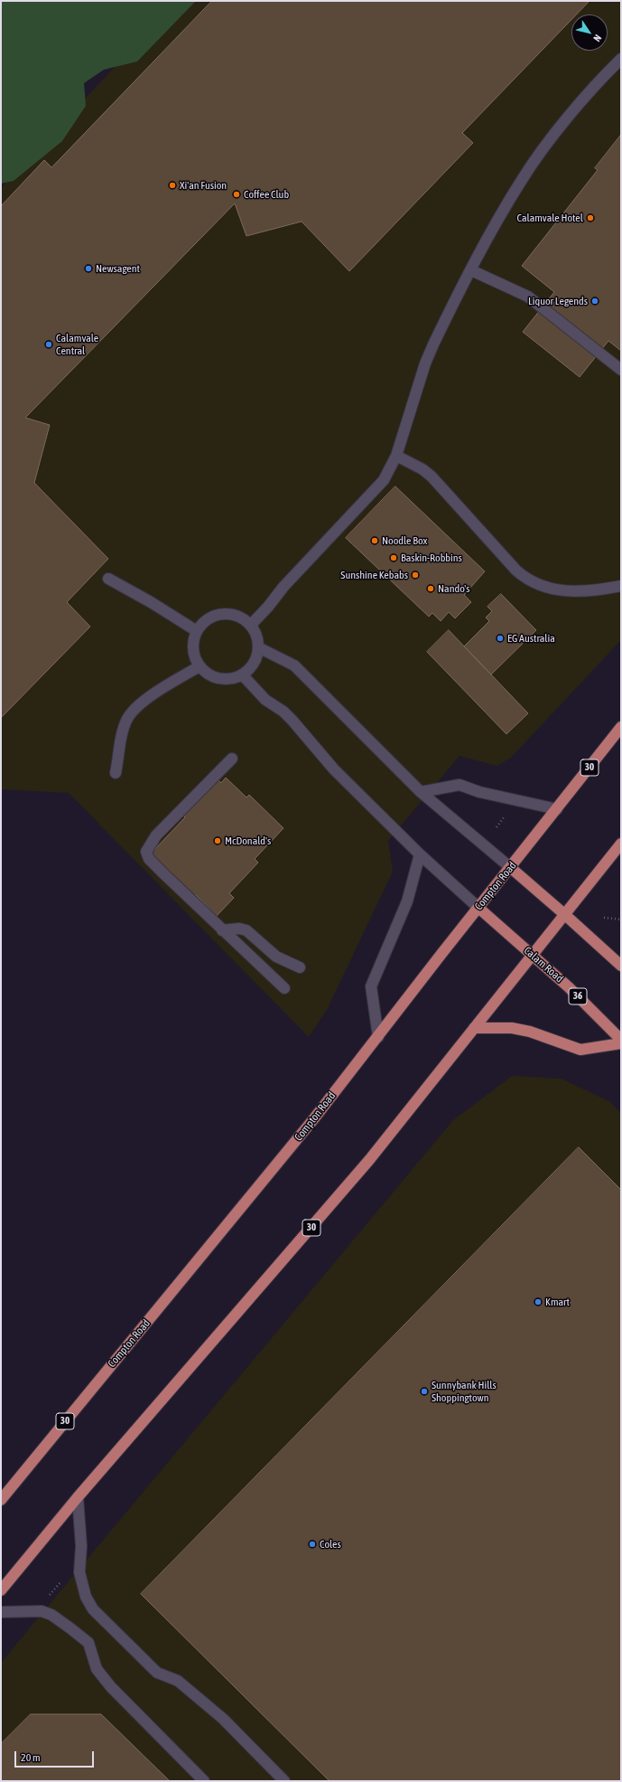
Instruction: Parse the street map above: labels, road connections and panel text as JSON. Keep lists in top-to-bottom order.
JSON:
{
  "streets": {
    "main road": [
      "30",
      "Compton Road",
      "Calam Road",
      "36"
    ]
  },
  "crossings": [
    ["30", "Calam Road"],
    ["Compton Road", "Calam Road"]
  ],
  "places": [
    "Xi'an Fusion",
    "Coffee Club",
    "Calamvale Hotel",
    "Newsagent",
    "Liquor Legends",
    "Calamvale Central",
    "Noodle Box",
    "Baskin-Robbins",
    "Sunshine Kebabs",
    "Nando's",
    "EG Australia",
    "McDonald's",
    "Kmart",
    "Sunnybank Hills Shoppingtown",
    "Coles"
  ],
  "scale_bar": "20 m",
  "north": "bottom right"
}
